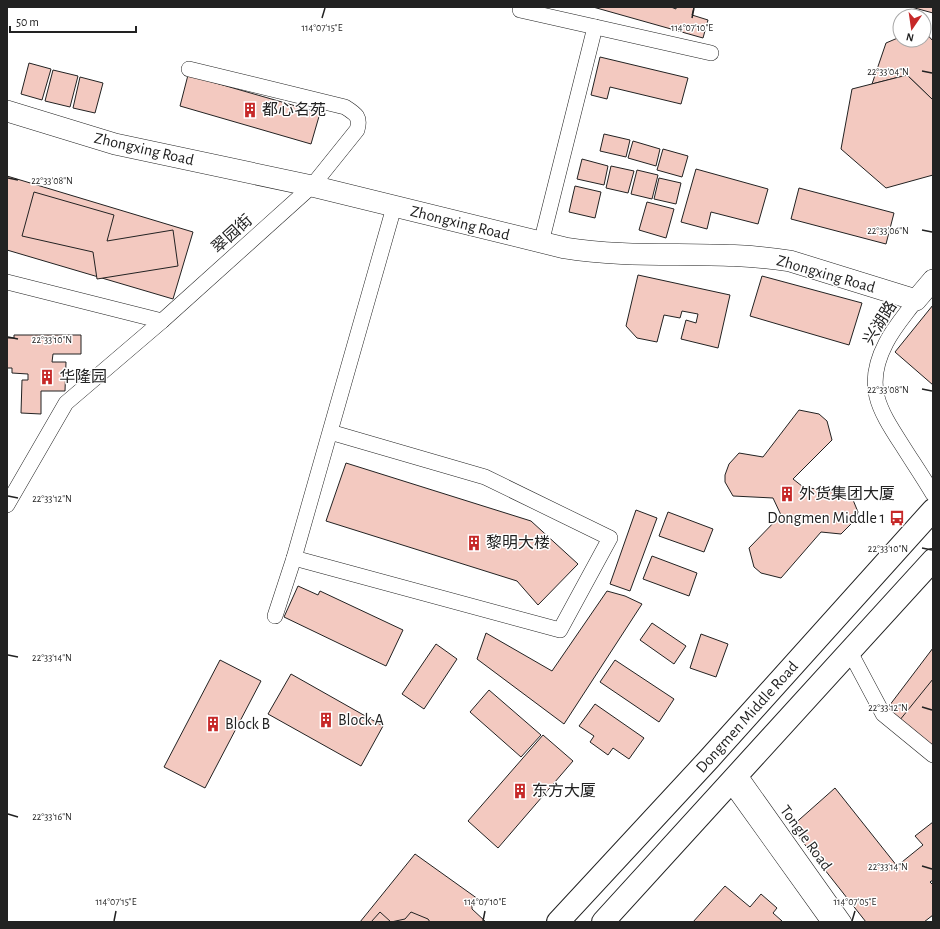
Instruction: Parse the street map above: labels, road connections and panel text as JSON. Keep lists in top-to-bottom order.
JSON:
{
  "streets": {
    "highway": ["Dongmen Middle Road"],
    "street": [
      "Zhongxing Road",
      "翠园街",
      "兴湖路",
      "Tongle Road"
    ]
  },
  "crossings": [
    ["Zhongxing Road", "翠园街"],
    ["Zhongxing Road", "兴湖路"],
    ["Dongmen Middle Road", "Tongle Road"]
  ],
  "places": {
    "building": [
      "都心名苑",
      "华隆园",
      "外货集团大厦",
      "黎明大楼",
      "Block A",
      "Block B",
      "东方大厦"
    ],
    "bus stop": ["Dongmen Middle 1"]
  },
  "scale_bar": "50 m",
  "north": "bottom",
  "coordinates": [
    "114°07'15\"E",
    "114°07'10\"E",
    "22°33'04\"N",
    "22°33'08\"N",
    "22°33'06\"N",
    "22°33'10\"N",
    "22°33'12\"N",
    "22°33'14\"N",
    "22°33'16\"N",
    "114°07'05\"E"
  ]
}
